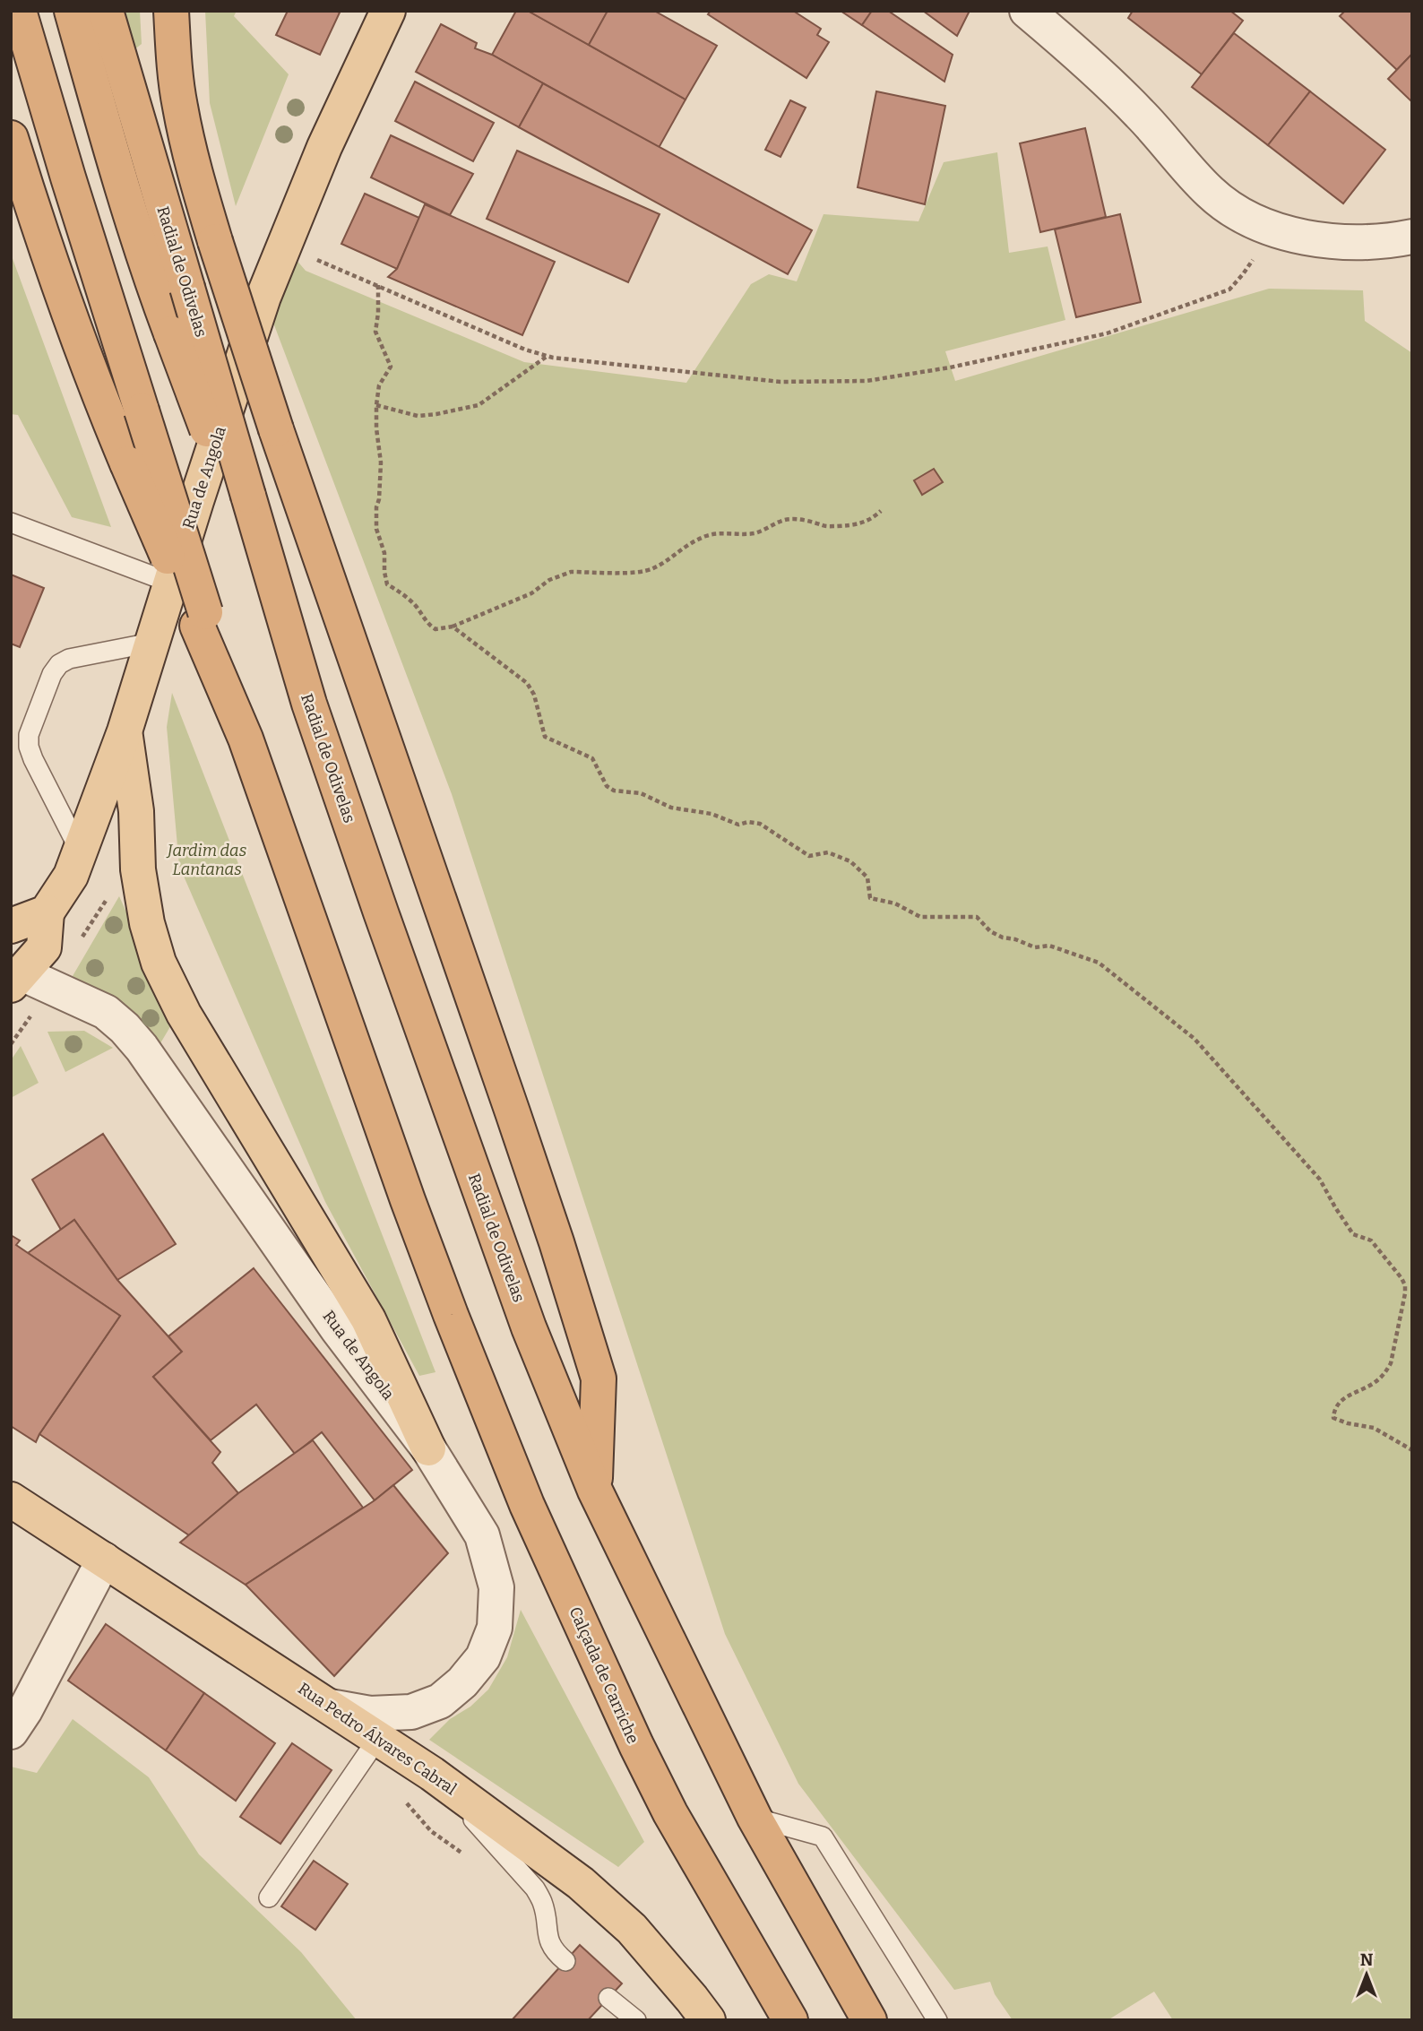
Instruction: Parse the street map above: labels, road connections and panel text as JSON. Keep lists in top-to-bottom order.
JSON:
{
  "streets": {
    "highway": ["Radial de Odivelas", "Calçada de Carriche"],
    "main road": ["Rua de Angola", "Rua Pedro Álvares Cabral"]
  },
  "crossings": [
    ["Rua de Angola", "Rua Pedro Álvares Cabral"]
  ],
  "parks": ["Jardim das Lantanas"],
  "north": "top"
}
